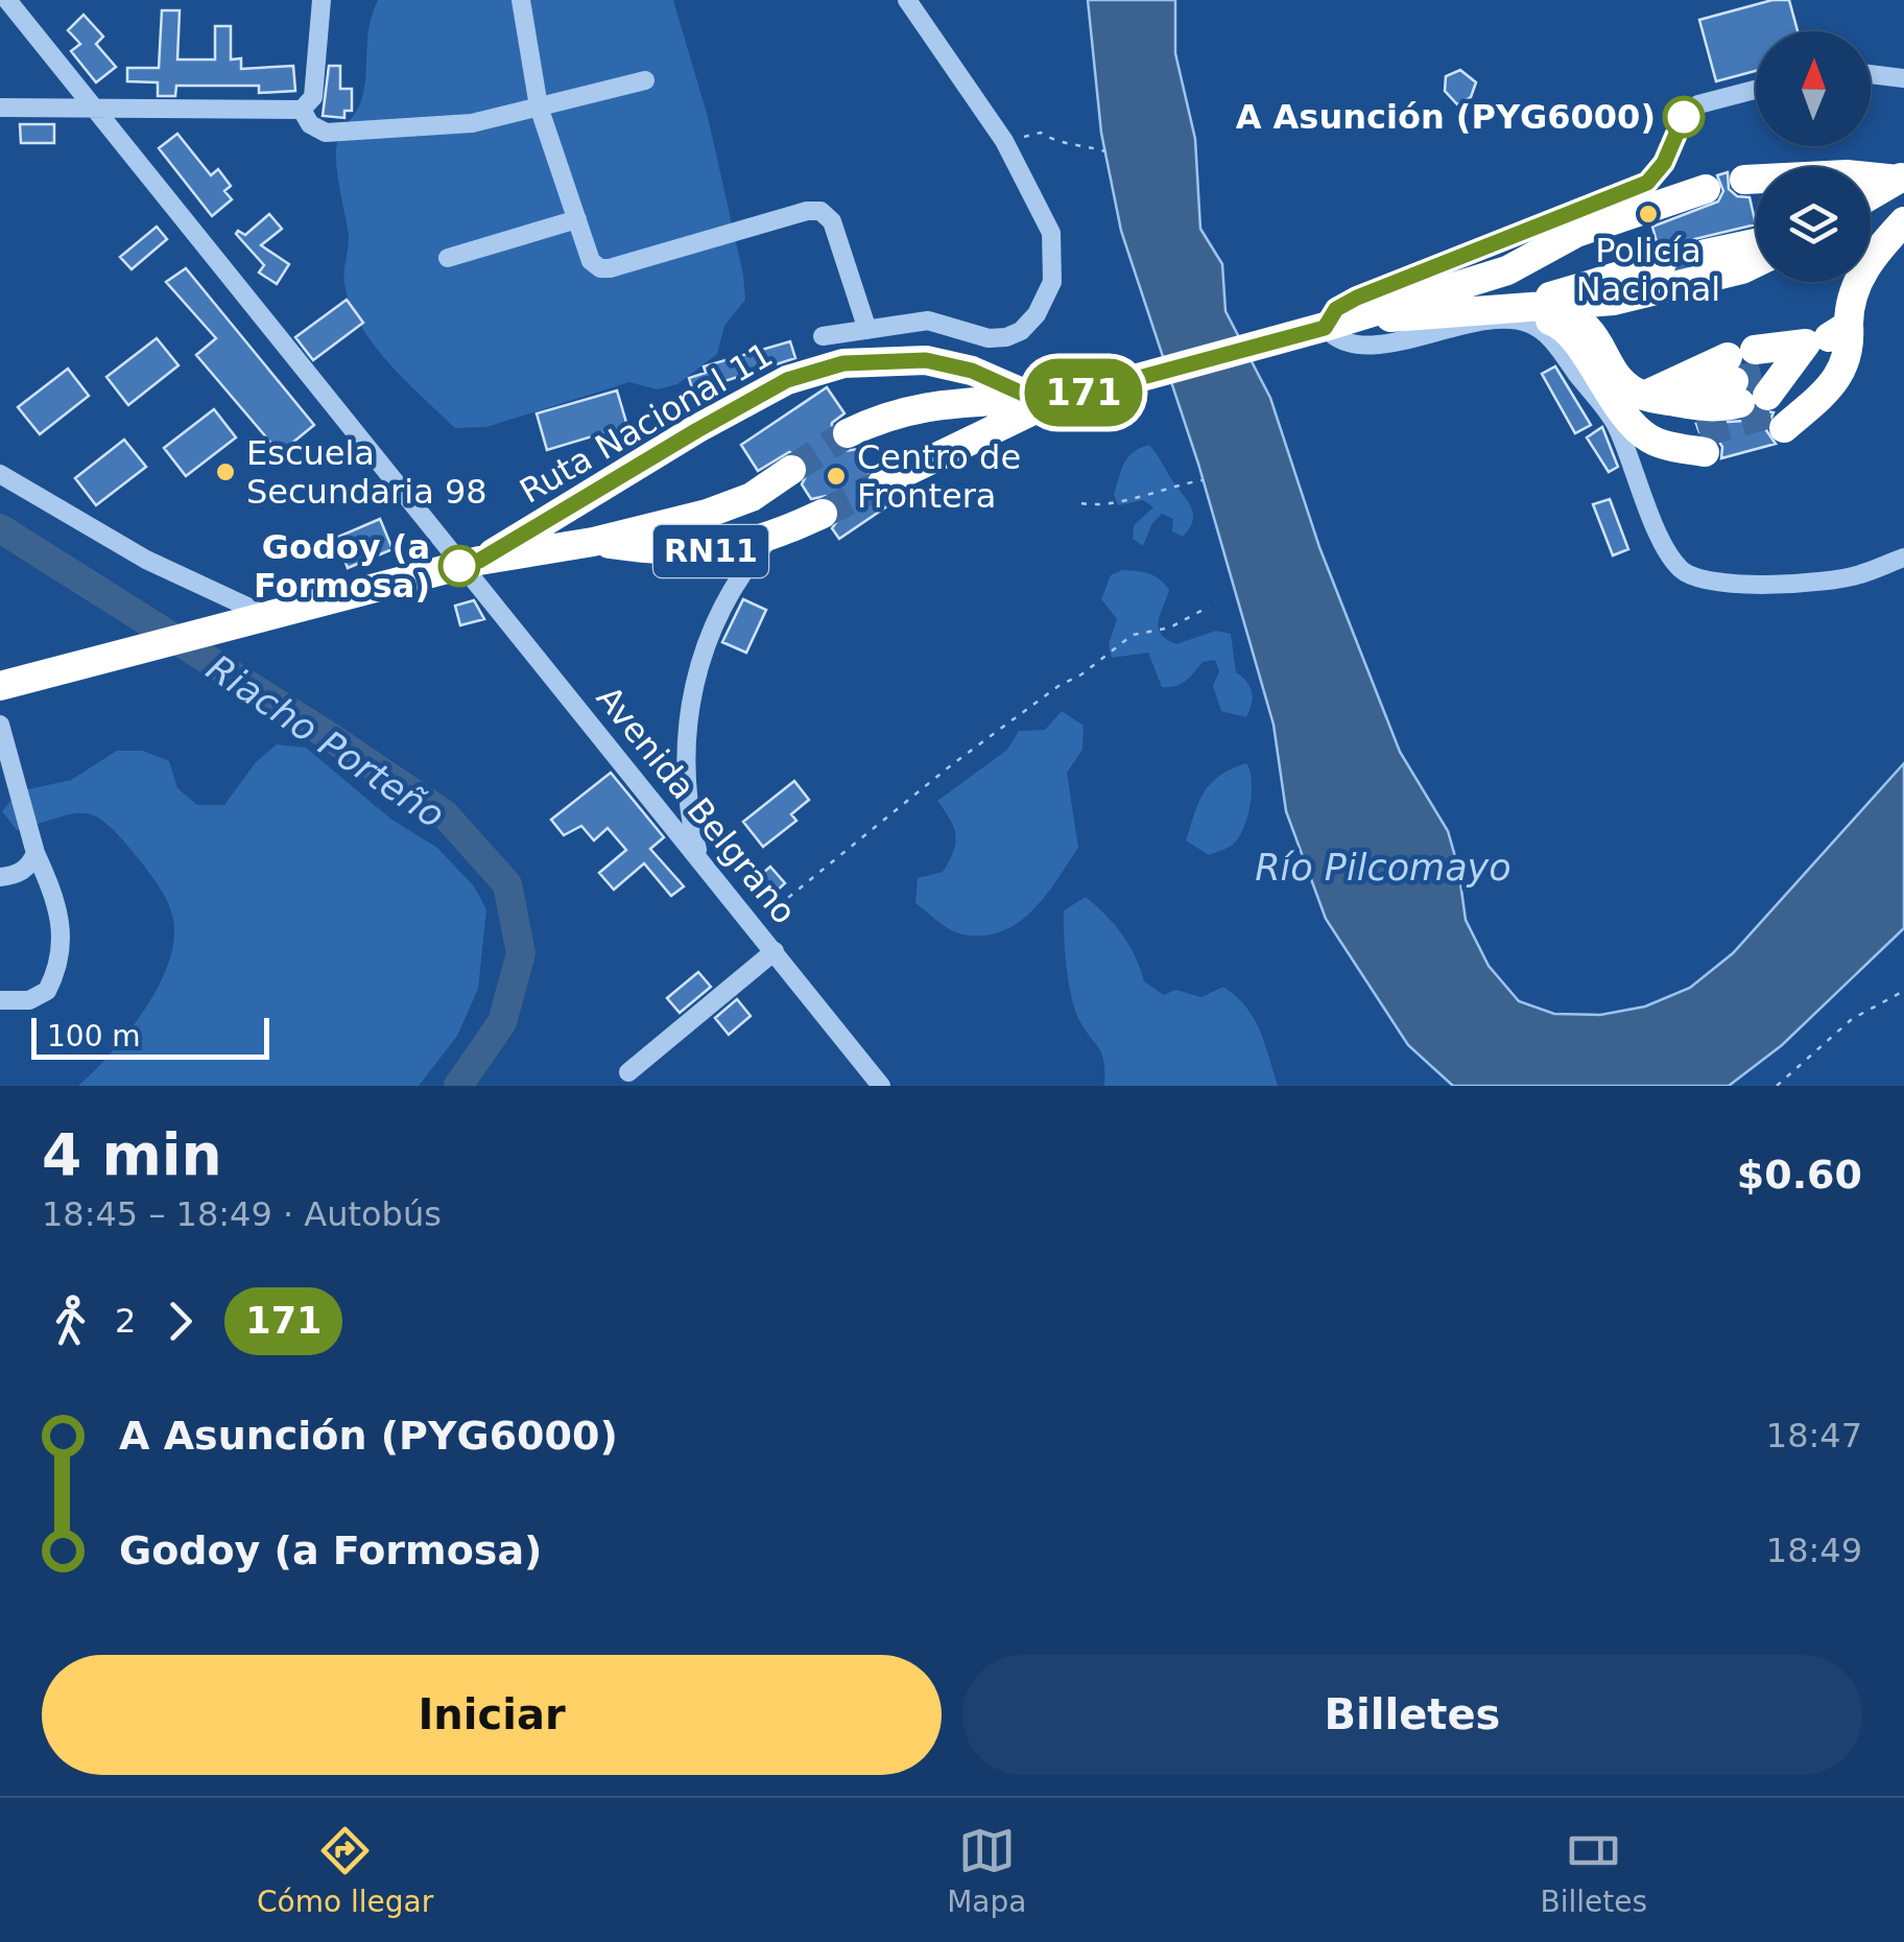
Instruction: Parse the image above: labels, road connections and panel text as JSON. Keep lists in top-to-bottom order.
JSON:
{
  "streets": {
    "highway": ["Ruta Nacional 11", "RN11"],
    "street": ["Avenida Belgrano"]
  },
  "crossings": [
    ["Ruta Nacional 11", "Avenida Belgrano"]
  ],
  "water": ["Riacho Porteño", "Río Pilcomayo"],
  "places": [
    "A Asunción (PYG6000)",
    "Policía Nacional",
    "Escuela Secundaria 98",
    "Centro de Frontera",
    "Godoy (a Formosa)"
  ],
  "lines": ["bus line 171"],
  "scale_bar": "100 m",
  "north": "top",
  "page": {
    "on_map": "171",
    "scale": "100 m",
    "heading": ["4 min", "18:45 – 18:49 · Autobús", "$0.60"],
    "legs": ["2", "171"],
    "list": [
      {
        "name": "A Asunción (PYG6000)",
        "value": "18:47"
      },
      {
        "name": "Godoy (a Formosa)",
        "value": "18:49"
      }
    ],
    "buttons": ["Iniciar", "Billetes"],
    "tabs": ["Cómo llegar", "Mapa", "Billetes"]
  }
}
